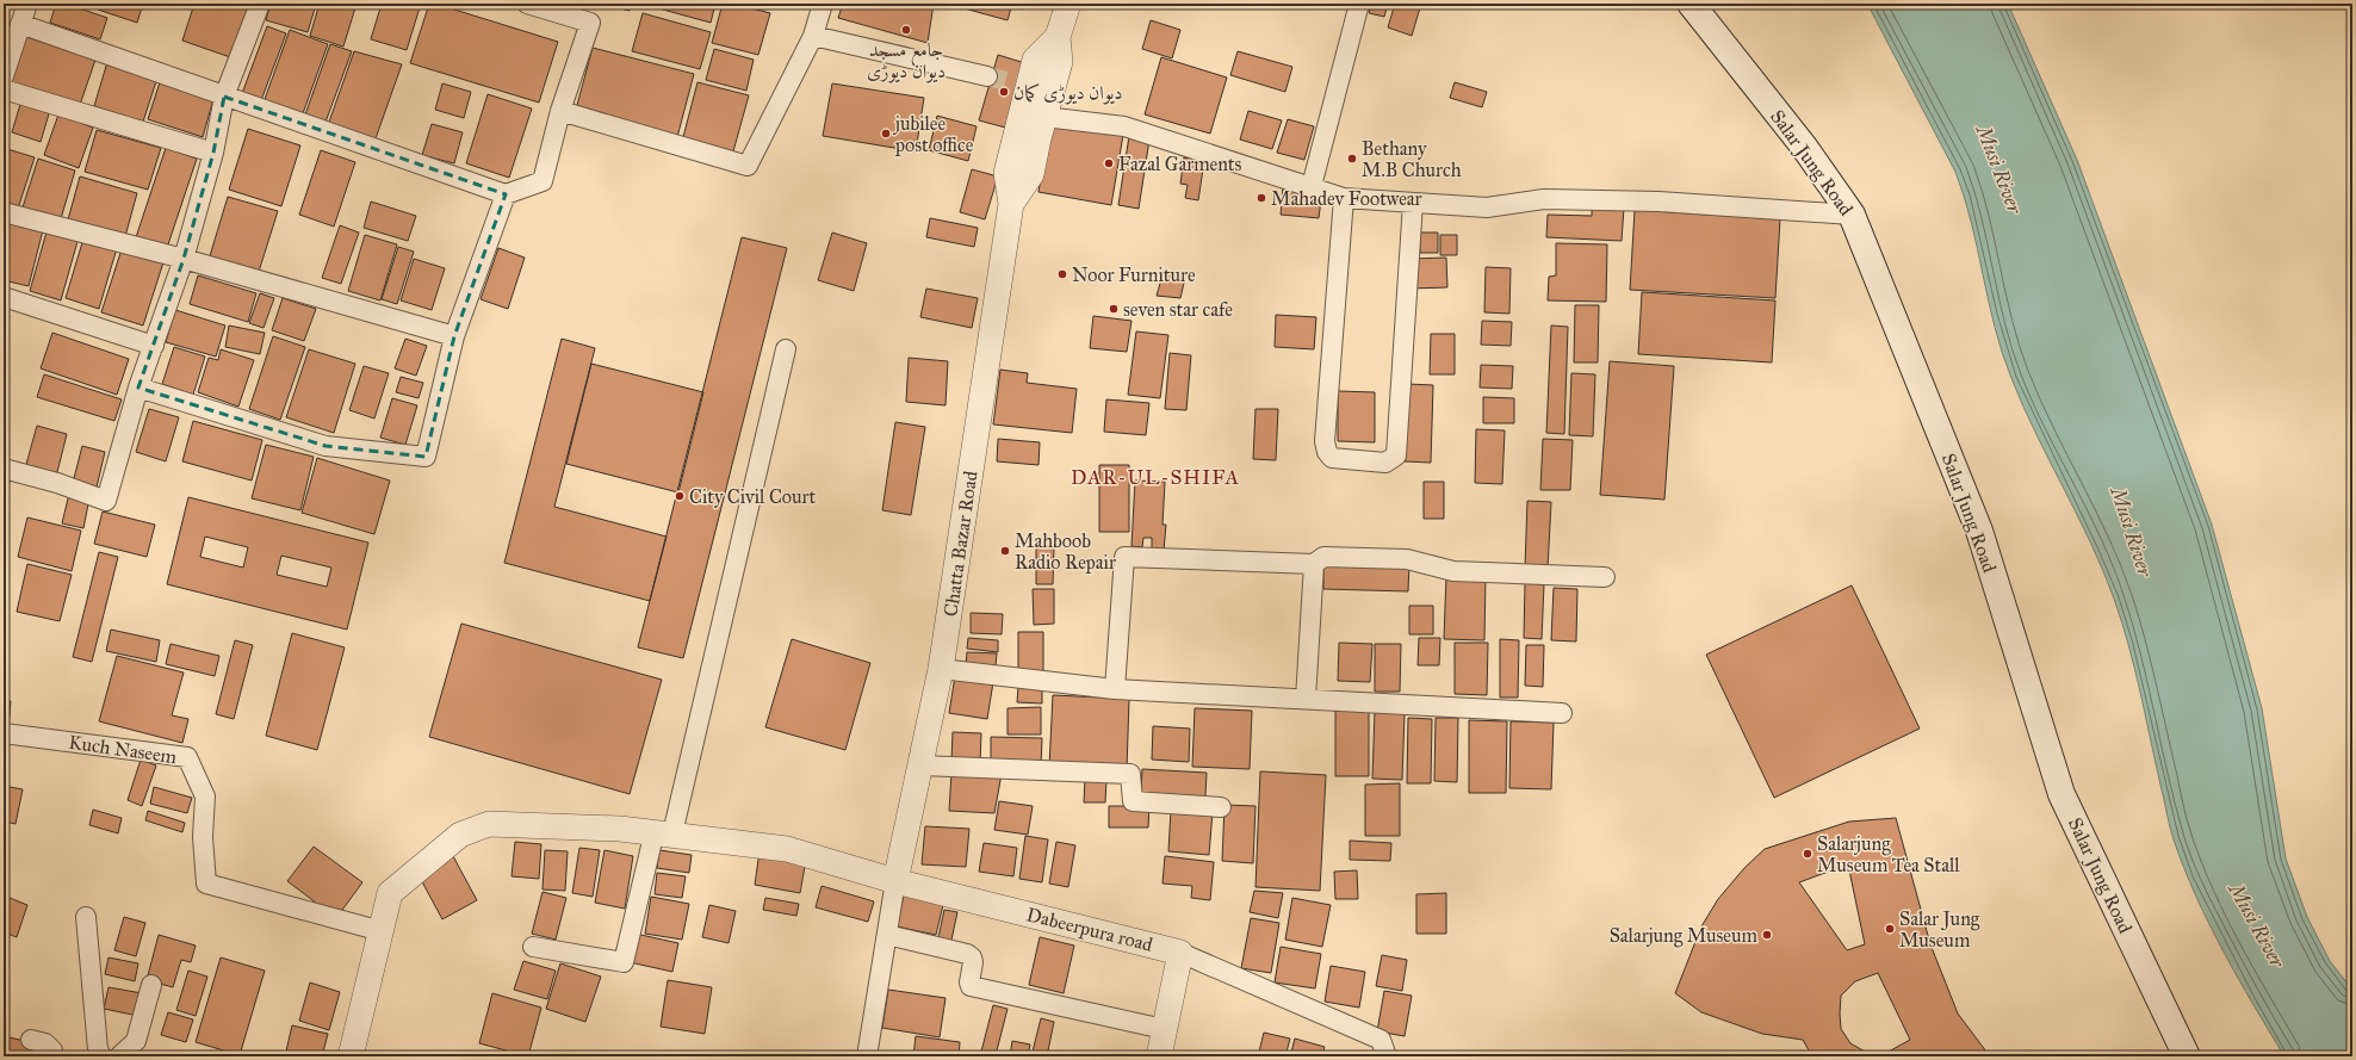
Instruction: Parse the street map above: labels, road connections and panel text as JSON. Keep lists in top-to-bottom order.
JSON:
{
  "streets": {
    "main road": ["Salar Jung Road"],
    "street": ["Chatta Bazar Road", "Kuch Naseem", "Dabeerpura road"]
  },
  "crossings": [
    ["Chatta Bazar Road", "Dabeerpura road"],
    ["Kuch Naseem", "Dabeerpura road"]
  ],
  "districts": ["DAR-UL-SHIFA"],
  "water": ["Musi River"],
  "places": [
    "جامع مسجد دیوان دیوڑی",
    "دیوان دیوڑی کمان",
    "jubilee post office",
    "Bethany M.B Church",
    "Fazal Garments",
    "Mahadev Footwear",
    "Noor Furniture",
    "seven star cafe",
    "City Civil Court",
    "Mahboob Radio Repair",
    "Salarjung Museum Tea Stall",
    "Salar Jung Museum",
    "Salarjung Museum"
  ]
}
